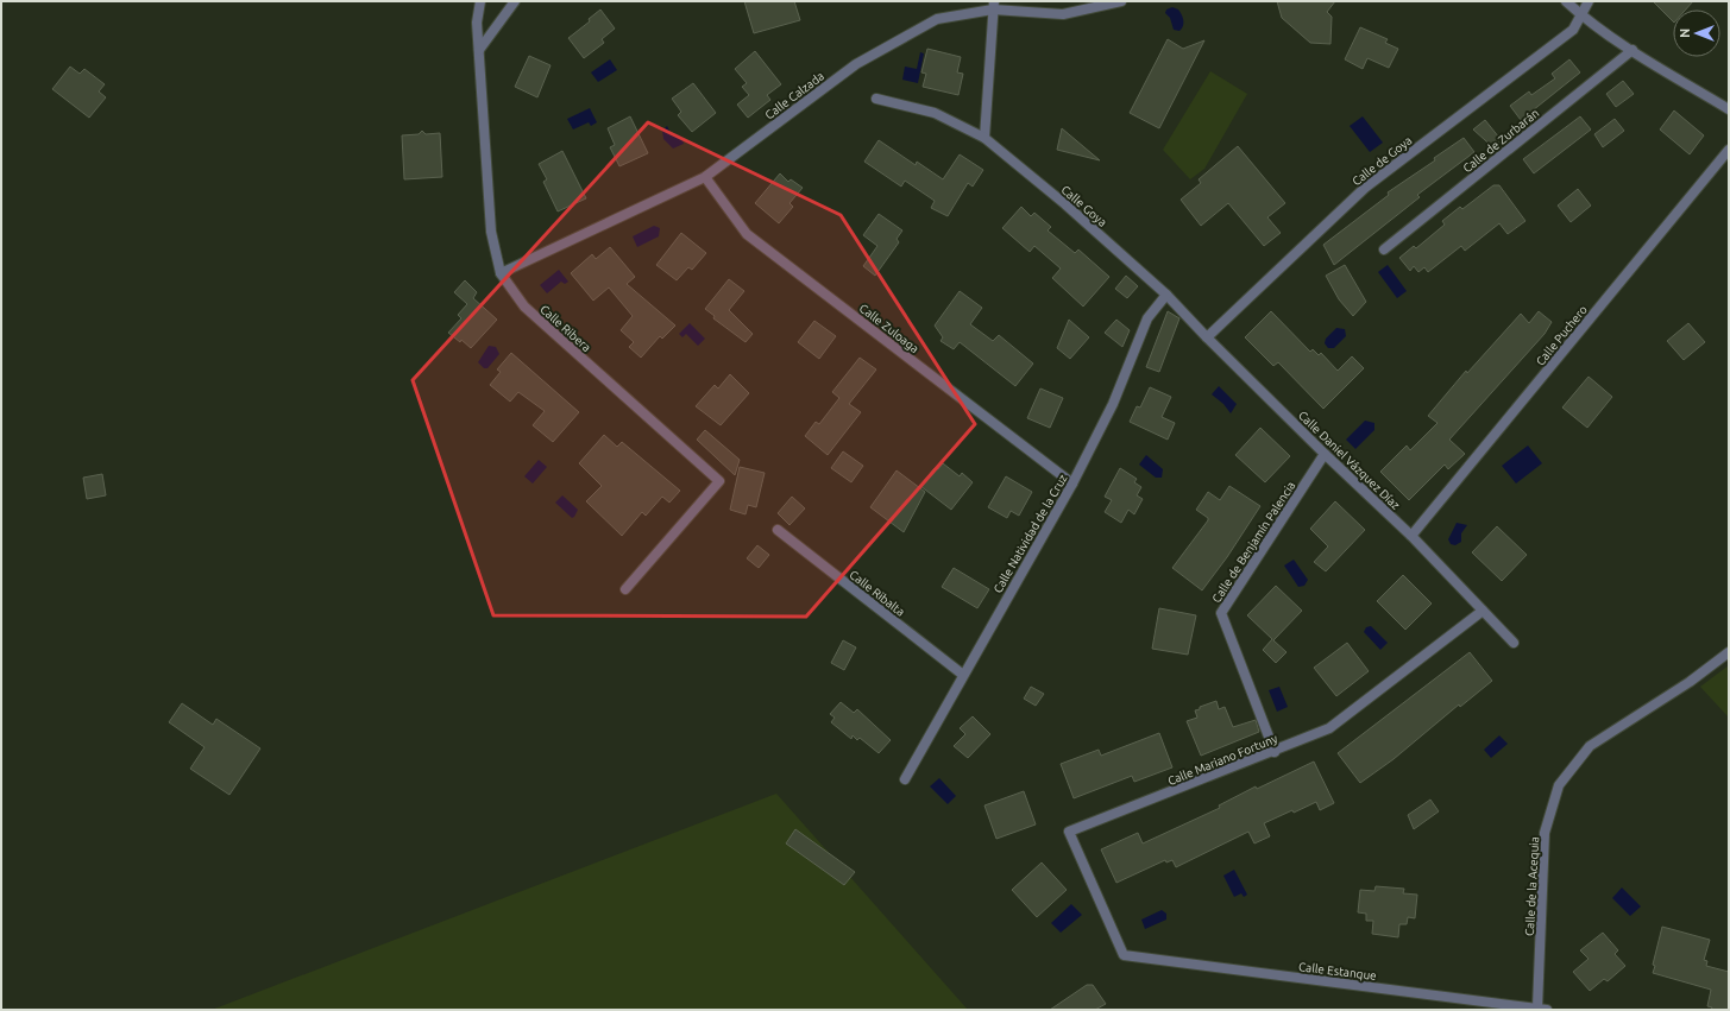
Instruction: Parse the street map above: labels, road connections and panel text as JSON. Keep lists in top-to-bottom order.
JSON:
{
  "streets": {
    "street": [
      "Calle Calzada",
      "Calle de Zurbarán",
      "Calle de Goya",
      "Calle Goya",
      "Calle Ribera",
      "Calle Zuloaga",
      "Calle Puchero",
      "Calle Daniel Vázquez Díaz",
      "Calle Natividad de la Cruz",
      "Calle de Benjamín Palencia",
      "Calle Ribalta",
      "Calle Mariano Fortuny",
      "Calle de la Acequia",
      "Calle Estanque"
    ]
  },
  "crossings": [
    ["Calle Calzada", "Calle Ribera"],
    ["Calle Calzada", "Calle Zuloaga"],
    ["Calle de Goya", "Calle Daniel Vázquez Díaz"],
    ["Calle Goya", "Calle Daniel Vázquez Díaz"],
    ["Calle Goya", "Calle Natividad de la Cruz"],
    ["Calle Zuloaga", "Calle Natividad de la Cruz"],
    ["Calle Puchero", "Calle Daniel Vázquez Díaz"],
    ["Calle Daniel Vázquez Díaz", "Calle Natividad de la Cruz"],
    ["Calle Daniel Vázquez Díaz", "Calle de Benjamín Palencia"],
    ["Calle Daniel Vázquez Díaz", "Calle Mariano Fortuny"],
    ["Calle Natividad de la Cruz", "Calle Ribalta"],
    ["Calle de Benjamín Palencia", "Calle Mariano Fortuny"],
    ["Calle Mariano Fortuny", "Calle Estanque"],
    ["Calle de la Acequia", "Calle Estanque"]
  ],
  "north": "left"
}
